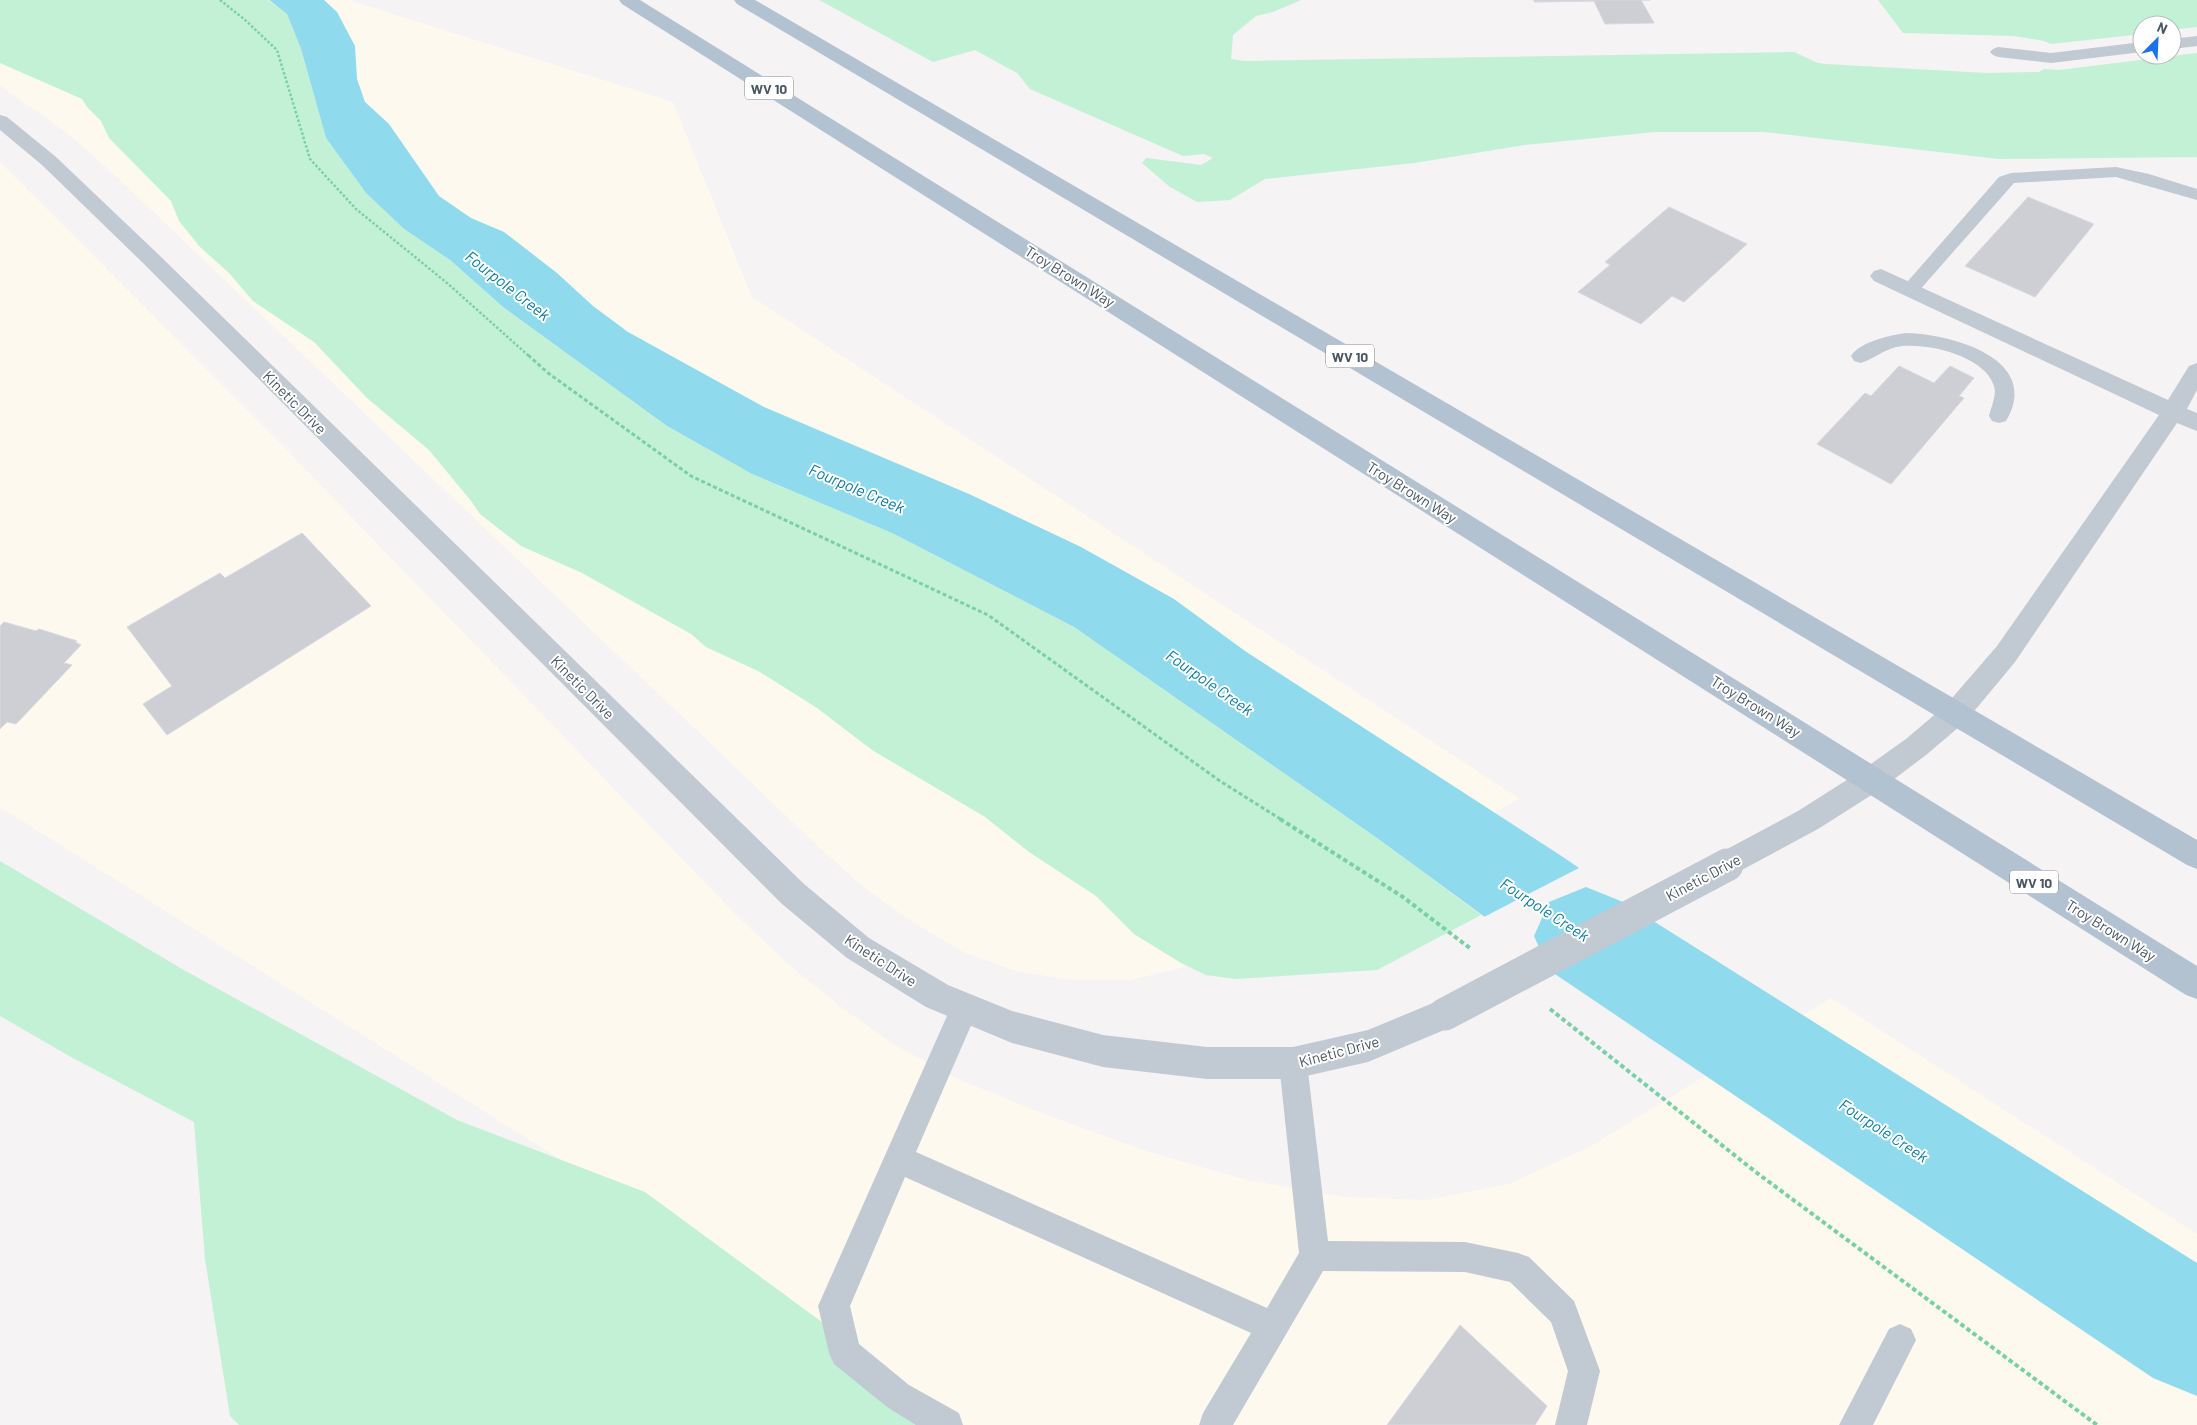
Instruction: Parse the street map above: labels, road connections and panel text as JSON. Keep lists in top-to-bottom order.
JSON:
{
  "streets": {
    "main road": ["WV 10", "Troy Brown Way"],
    "street": ["Kinetic Drive"]
  },
  "crossings": [
    ["WV 10", "Kinetic Drive"],
    ["Troy Brown Way", "Kinetic Drive"]
  ],
  "water": ["Fourpole Creek"],
  "north": "top right"
}
